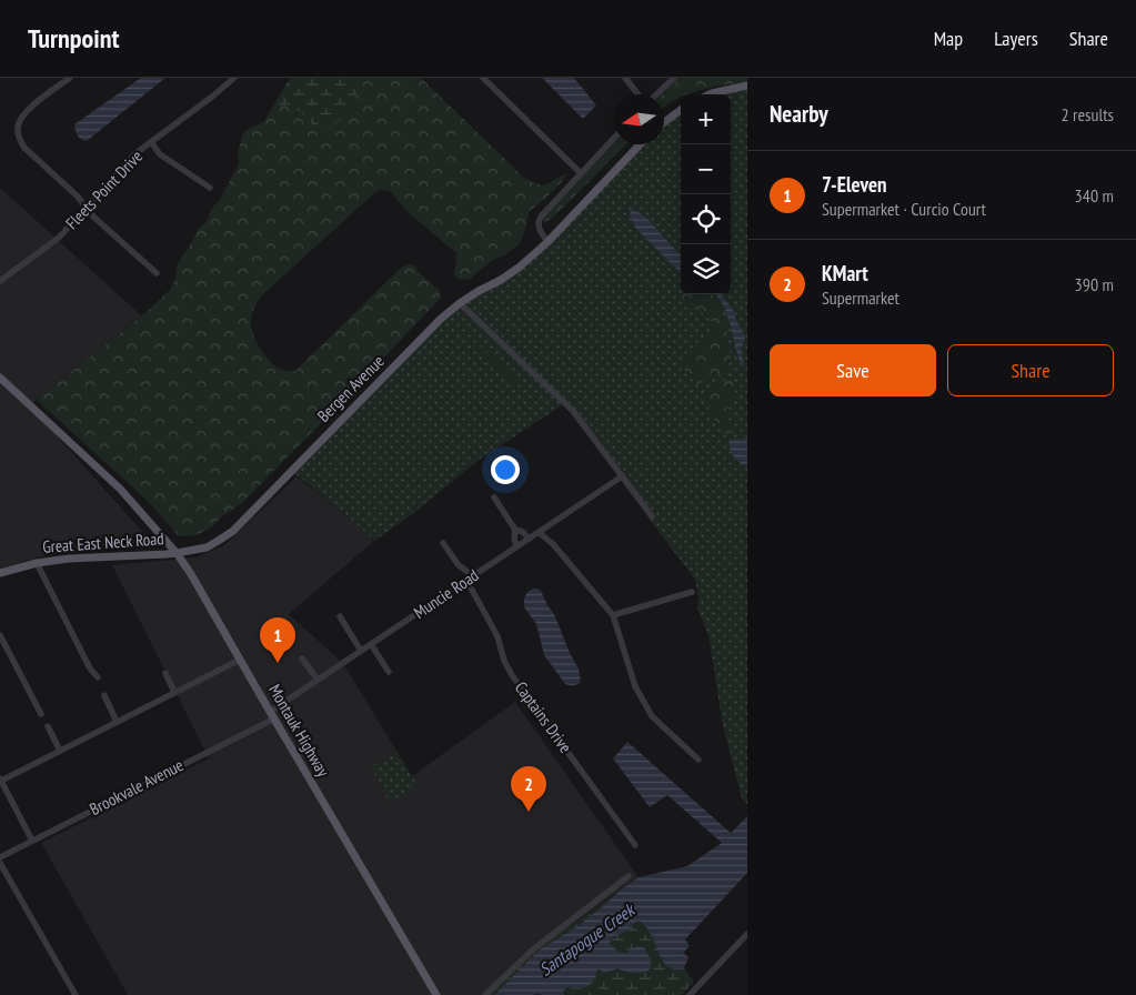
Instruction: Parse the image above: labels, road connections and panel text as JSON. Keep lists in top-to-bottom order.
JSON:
{
  "streets": {
    "main road": ["Bergen Avenue", "Great East Neck Road", "Montauk Highway"],
    "street": [
      "Fleets Point Drive",
      "Muncie Road",
      "Captains Drive",
      "Brookvale Avenue"
    ]
  },
  "crossings": [
    ["Bergen Avenue", "Great East Neck Road"],
    ["Bergen Avenue", "Montauk Highway"],
    ["Great East Neck Road", "Montauk Highway"],
    ["Muncie Road", "Captains Drive"],
    ["Muncie Road", "Montauk Highway"],
    ["Muncie Road", "Brookvale Avenue"],
    ["Montauk Highway", "Brookvale Avenue"]
  ],
  "water": ["Santapogue Creek"],
  "north": "left",
  "page": {
    "header": "Turnpoint",
    "nav": ["Map", "Layers", "Share"],
    "heading": ["Nearby", "2 results"],
    "map_buttons": ["+", "−"],
    "list": [
      {
        "mark": "1",
        "name": "7-Eleven",
        "note": "Supermarket · Curcio Court",
        "value": "340 m"
      },
      {
        "mark": "2",
        "name": "KMart",
        "note": "Supermarket",
        "value": "390 m"
      }
    ],
    "buttons": ["Save", "Share"],
    "pins": ["1", "2"]
  }
}
